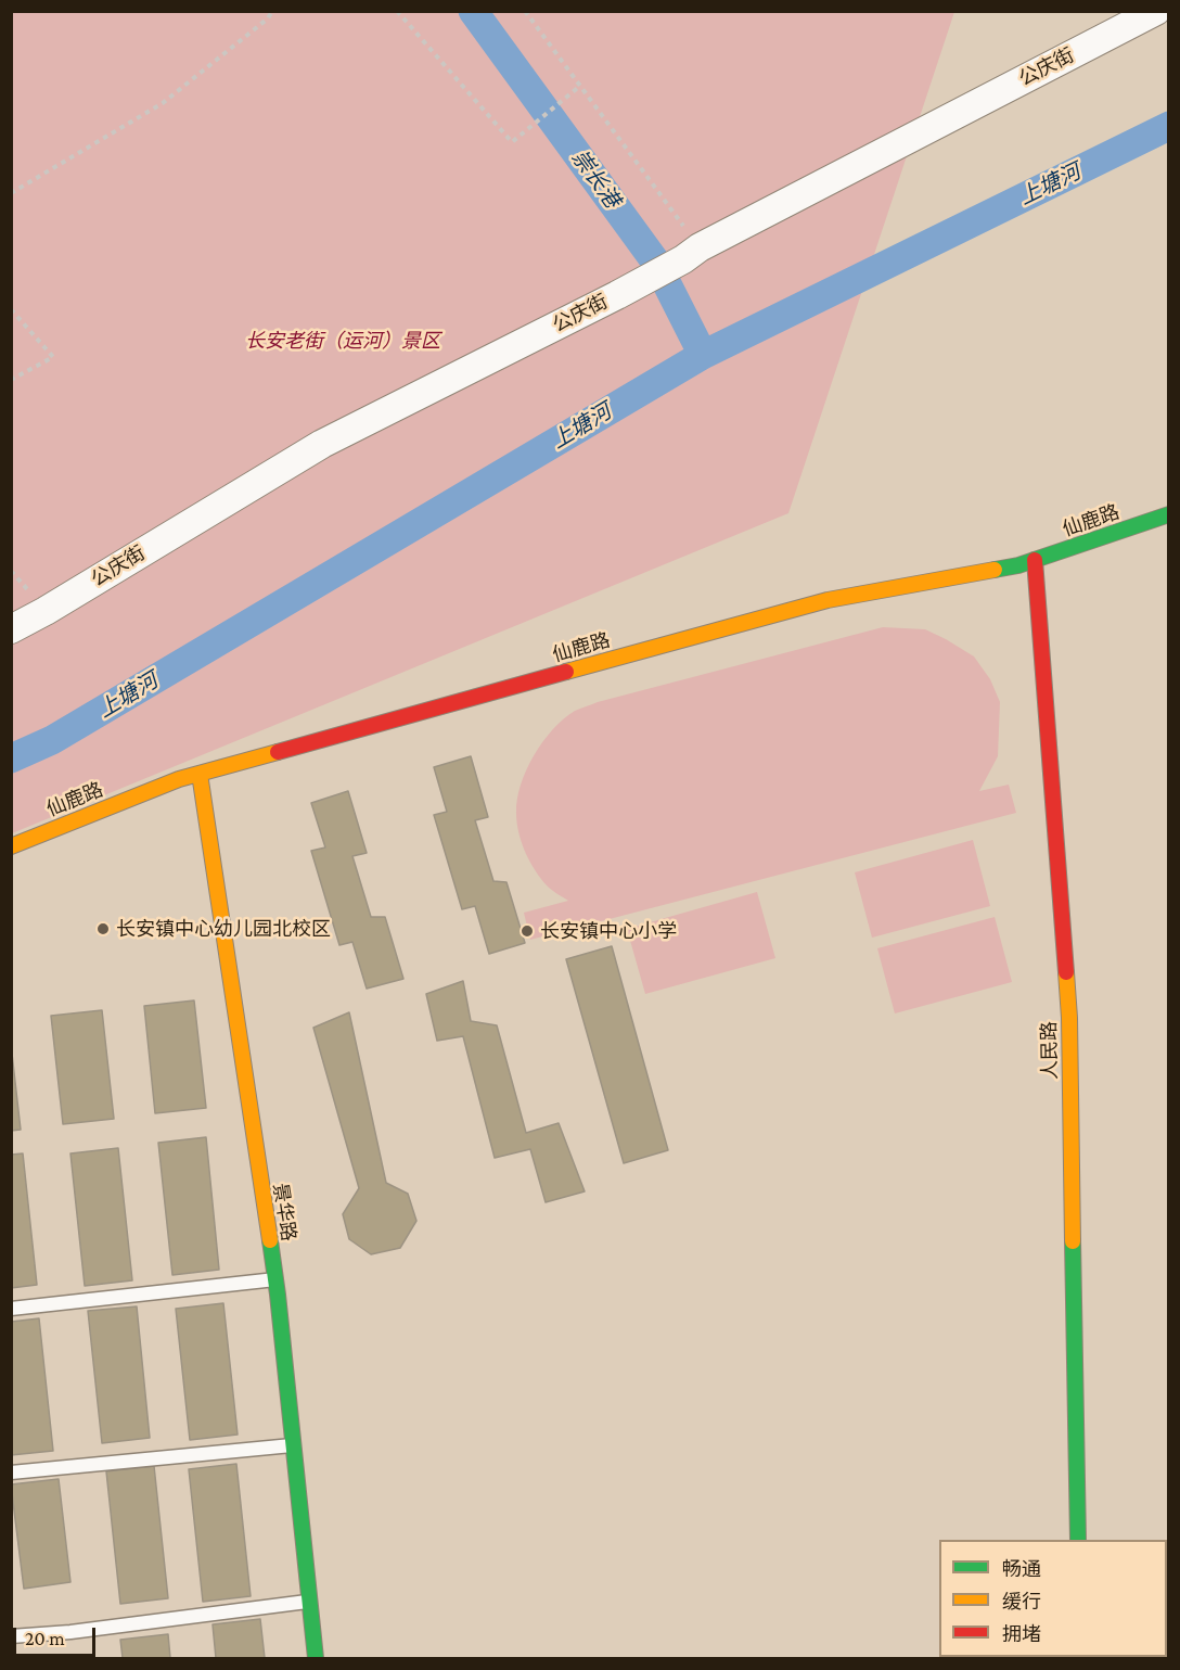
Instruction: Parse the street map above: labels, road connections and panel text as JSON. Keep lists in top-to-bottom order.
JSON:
{
  "streets": {
    "street": [
      "公庆街",
      "仙鹿路",
      "人民路",
      "景华路"
    ]
  },
  "crossings": [
    ["仙鹿路", "人民路"],
    ["仙鹿路", "景华路"]
  ],
  "water": ["崇长港", "上塘河"],
  "parks": ["长安老街（运河）景区"],
  "places": ["长安镇中心幼儿园北校区", "长安镇中心小学"],
  "legend": ["畅通", "缓行", "拥堵"],
  "scale_bar": "20 m"
}
